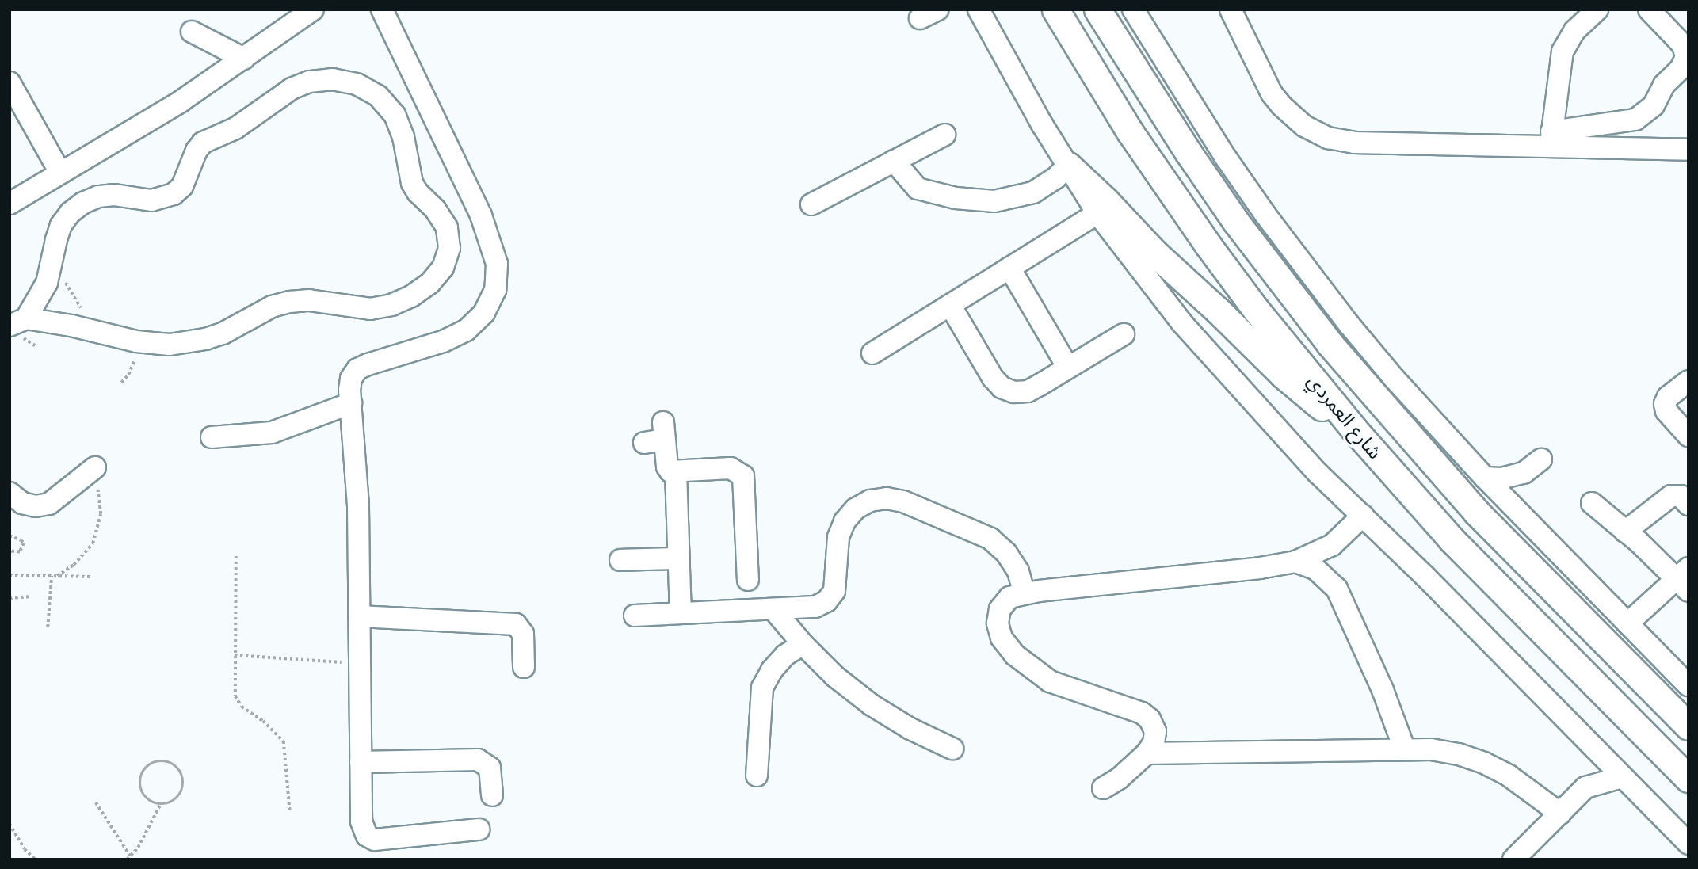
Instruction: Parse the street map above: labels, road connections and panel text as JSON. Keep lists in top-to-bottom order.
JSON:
{
  "streets": {
    "main road": ["شارع العمردي"]
  }
}
